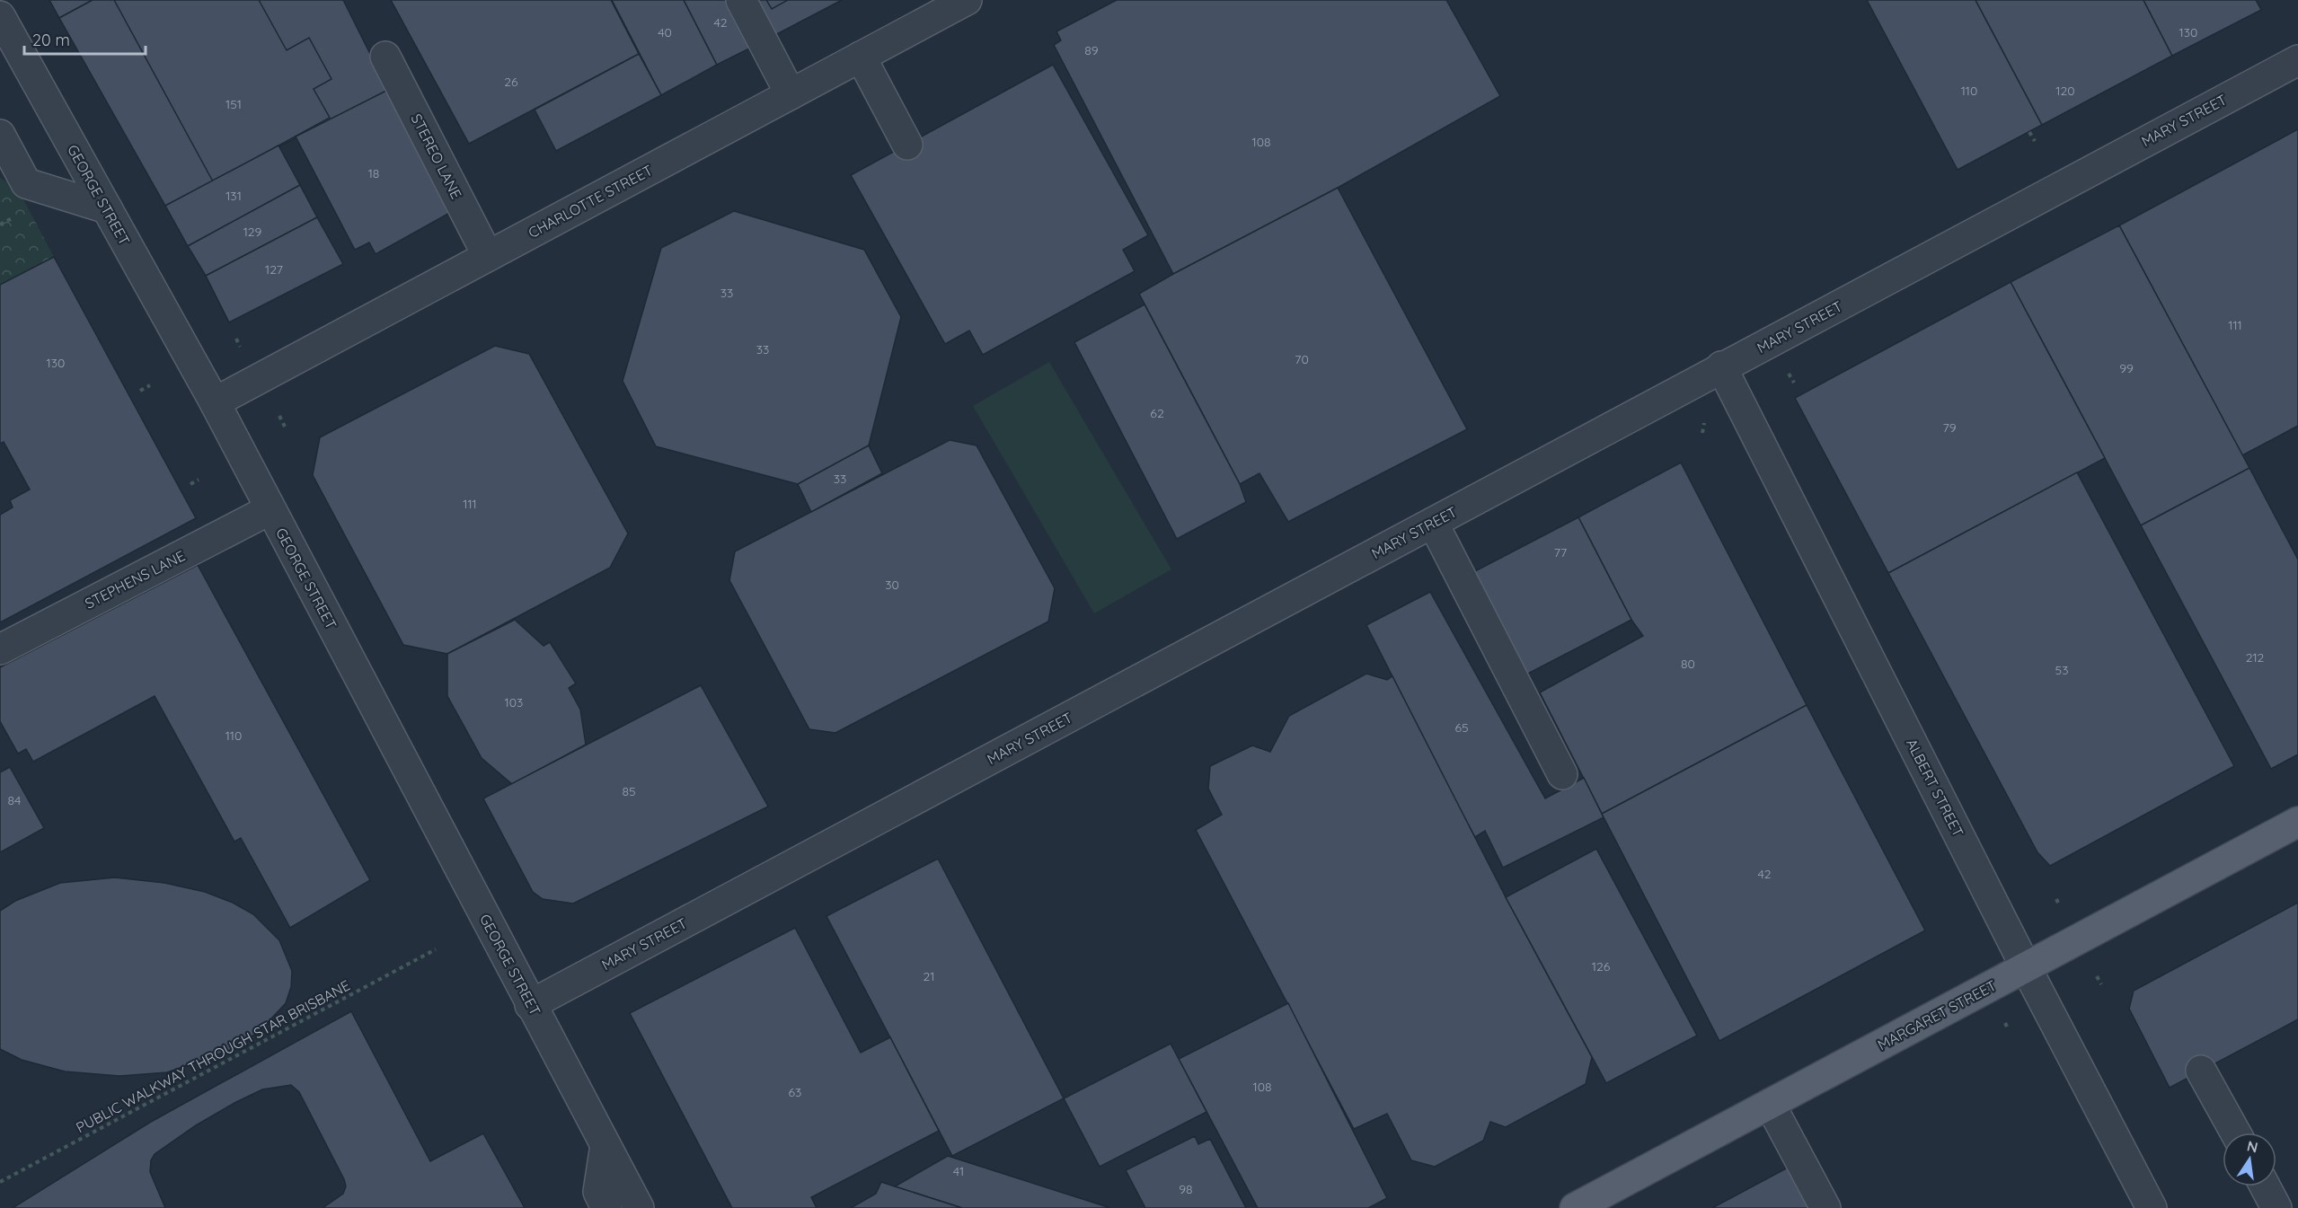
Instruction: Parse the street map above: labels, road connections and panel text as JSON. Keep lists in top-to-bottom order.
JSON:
{
  "streets": {
    "main road": ["MARGARET STREET"],
    "street": [
      "MARY STREET",
      "STEREO LANE",
      "GEORGE STREET",
      "CHARLOTTE STREET",
      "STEPHENS LANE",
      "ALBERT STREET"
    ],
    "path": ["PUBLIC WALKWAY THROUGH STAR BRISBANE"]
  },
  "crossings": [
    ["MARY STREET", "GEORGE STREET"],
    ["MARY STREET", "ALBERT STREET"],
    ["STEREO LANE", "CHARLOTTE STREET"],
    ["GEORGE STREET", "CHARLOTTE STREET"],
    ["GEORGE STREET", "STEPHENS LANE"],
    ["ALBERT STREET", "MARGARET STREET"]
  ],
  "house_numbers": [
    "42",
    "40",
    "130",
    "89",
    "26",
    "110",
    "120",
    "151",
    "108",
    "18",
    "131",
    "129",
    "127",
    "33",
    "111",
    "33",
    "70",
    "130",
    "99",
    "62",
    "79",
    "33",
    "111",
    "77",
    "30",
    "212",
    "80",
    "53",
    "103",
    "65",
    "110",
    "85",
    "84",
    "42",
    "126",
    "21",
    "108",
    "63",
    "41",
    "98"
  ],
  "scale_bar": "20 m",
  "north": "top"
}
